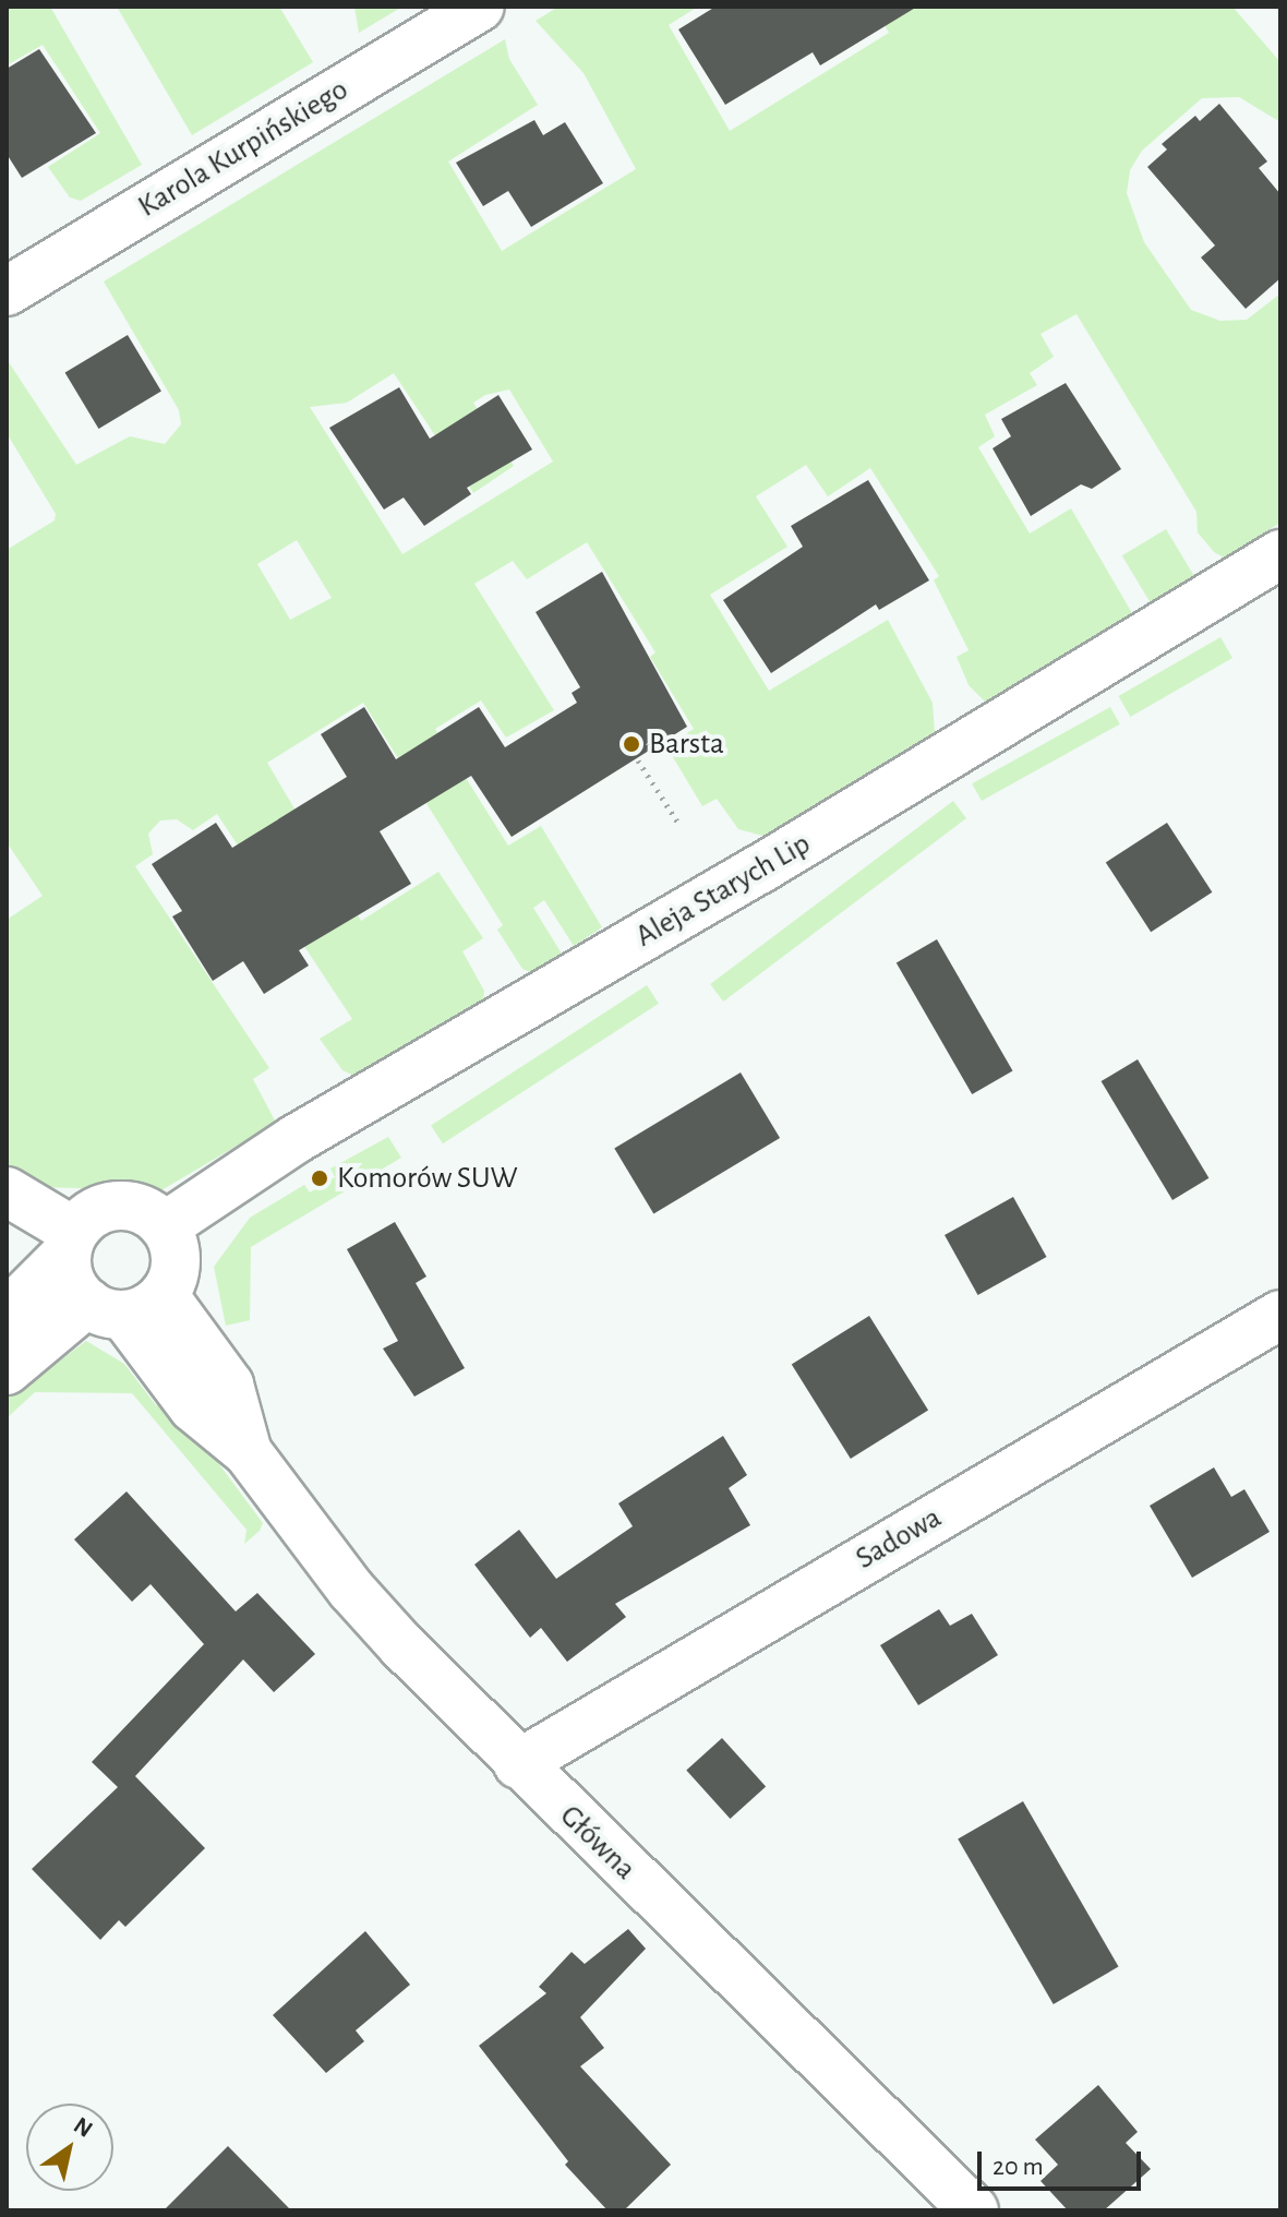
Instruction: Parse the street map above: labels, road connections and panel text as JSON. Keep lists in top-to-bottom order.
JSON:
{
  "streets": {
    "street": [
      "Karola Kurpińskiego",
      "Aleja Starych Lip",
      "Sadowa",
      "Główna"
    ]
  },
  "crossings": [
    ["Aleja Starych Lip", "Główna"],
    ["Sadowa", "Główna"]
  ],
  "places": ["Barsta", "Komorów SUW"],
  "scale_bar": "20 m",
  "north": "top right"
}
